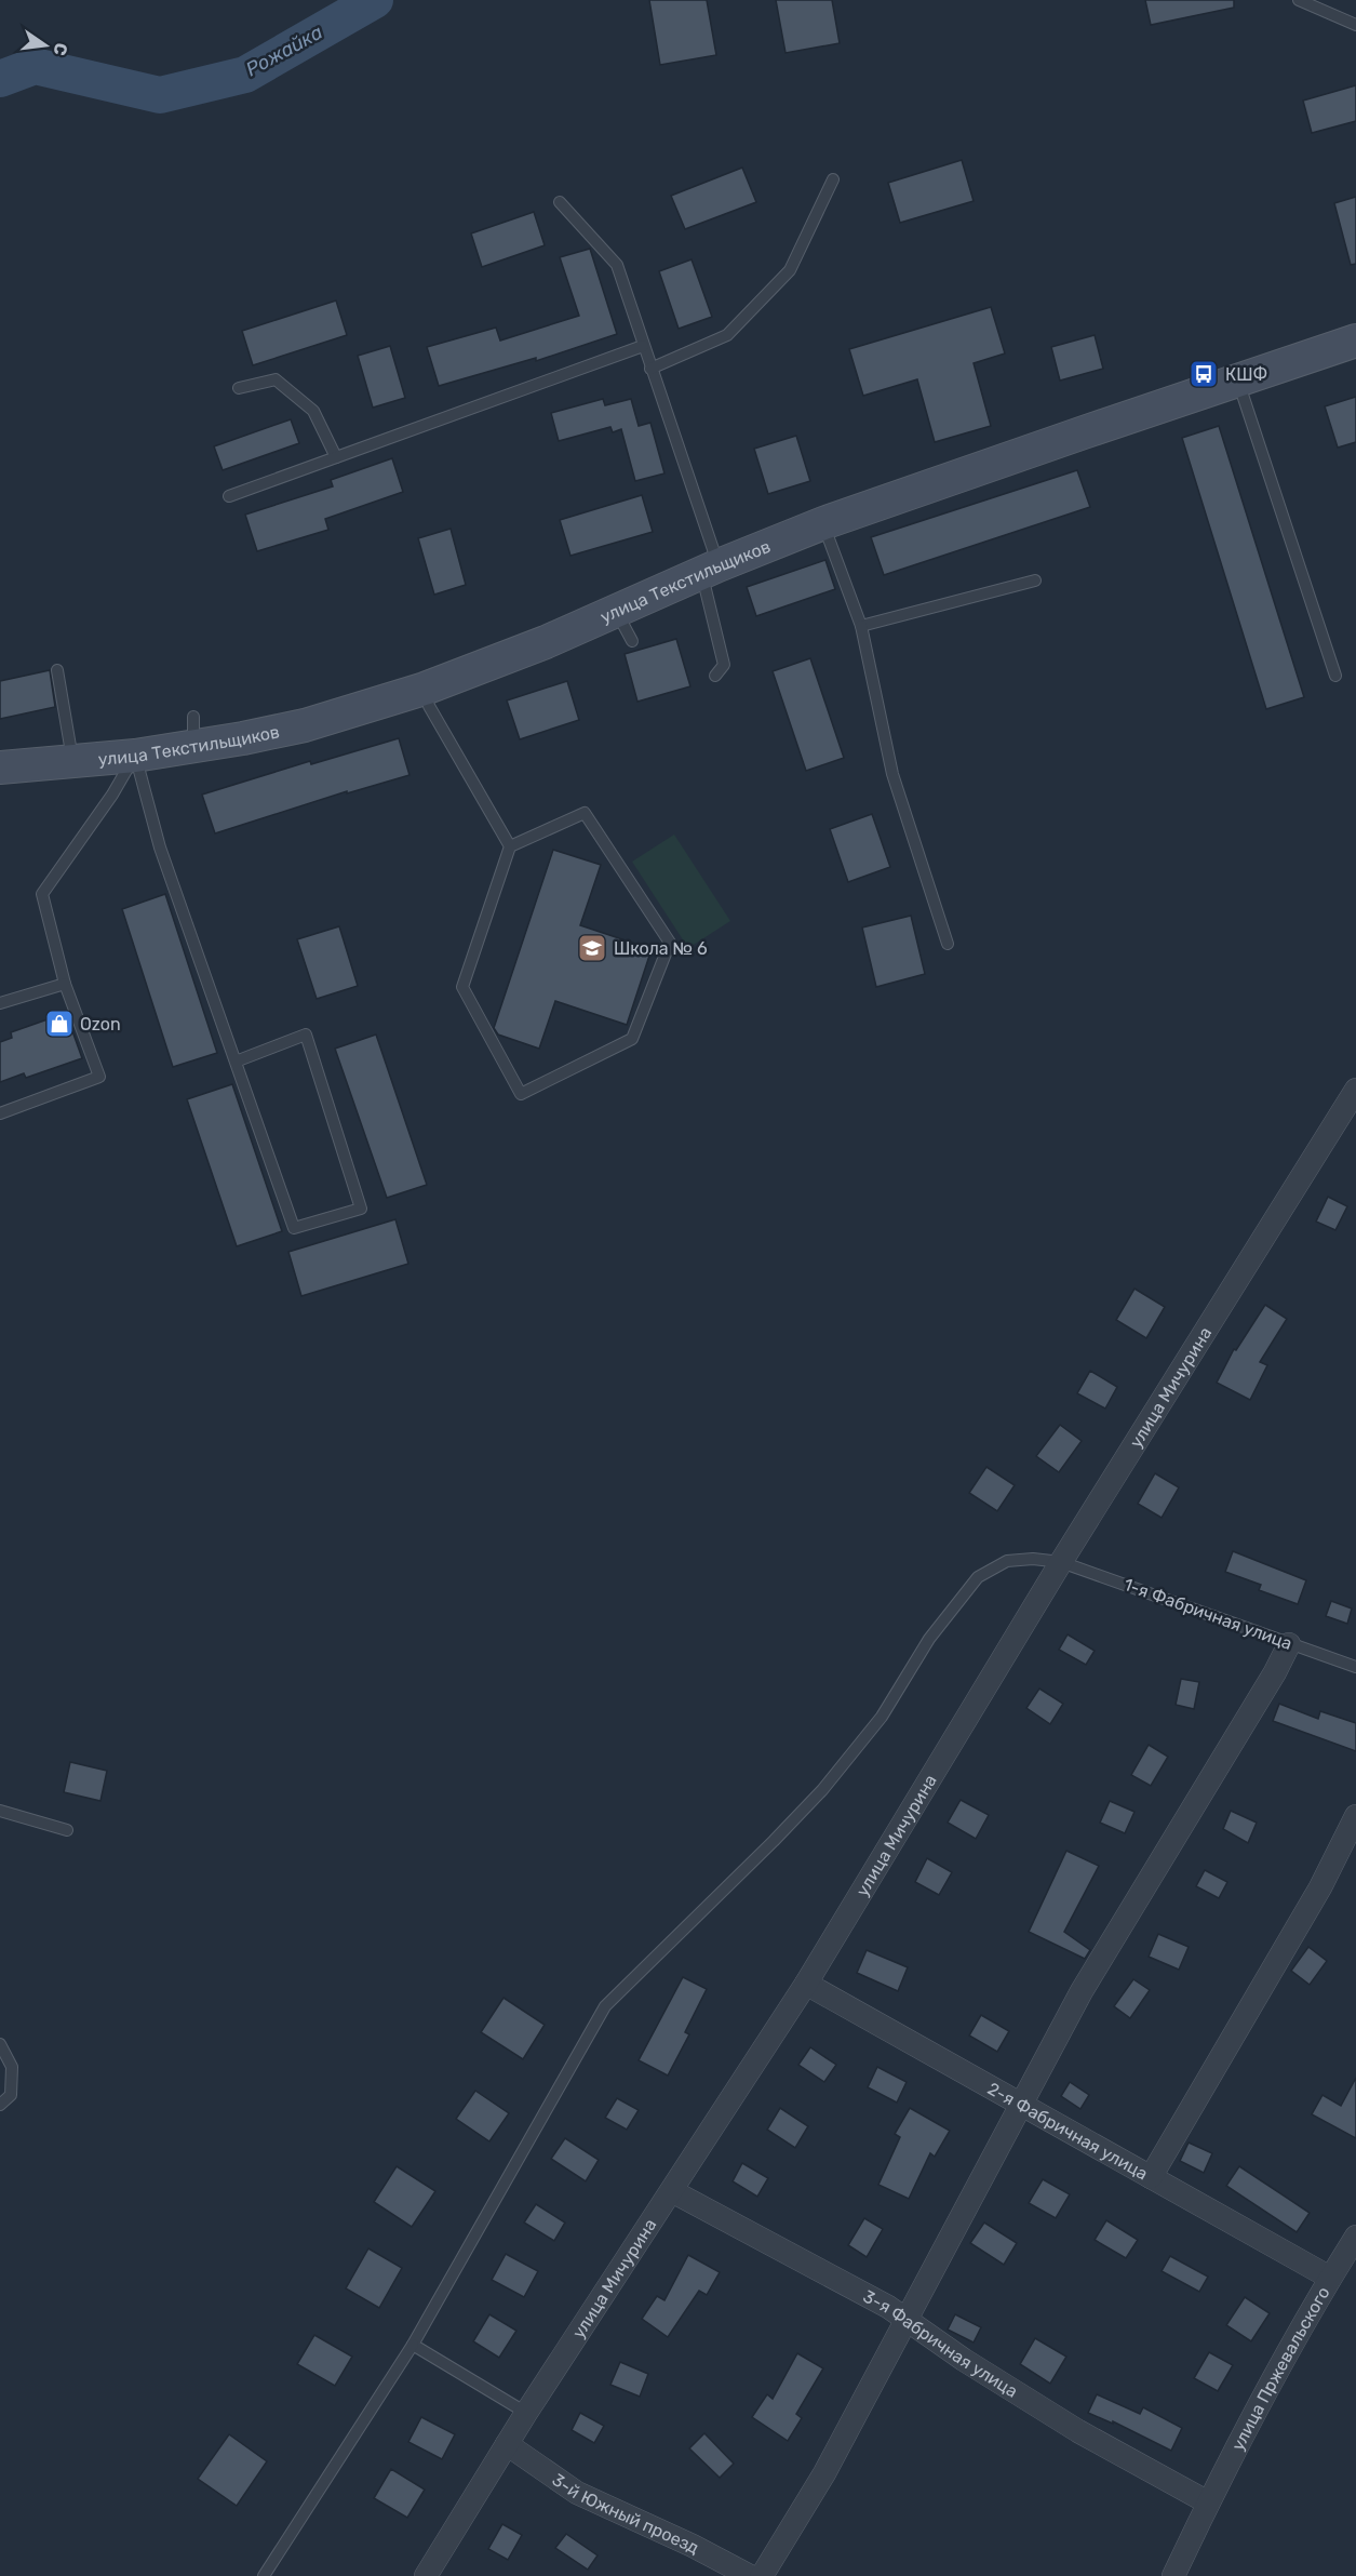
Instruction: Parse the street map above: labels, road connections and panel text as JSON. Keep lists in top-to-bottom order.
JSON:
{
  "streets": {
    "main road": ["улица Текстильщиков"],
    "street": [
      "улица Мичурина",
      "2-я Фабричная улица",
      "3-я Фабричная улица",
      "улица Пржевальского",
      "3-й Южный проезд"
    ],
    "lane": ["1-я Фабричная улица"]
  },
  "crossings": [
    ["улица Мичурина", "1-я Фабричная улица"],
    ["улица Мичурина", "2-я Фабричная улица"],
    ["улица Мичурина", "3-я Фабричная улица"],
    ["улица Мичурина", "3-й Южный проезд"],
    ["2-я Фабричная улица", "улица Пржевальского"],
    ["3-я Фабричная улица", "улица Пржевальского"]
  ],
  "water": ["Рожайка"],
  "places": {
    "bus stop": ["КШФ"],
    "school or university": ["Школа № 6"],
    "shop": ["Ozon"]
  },
  "north": "right"
}
